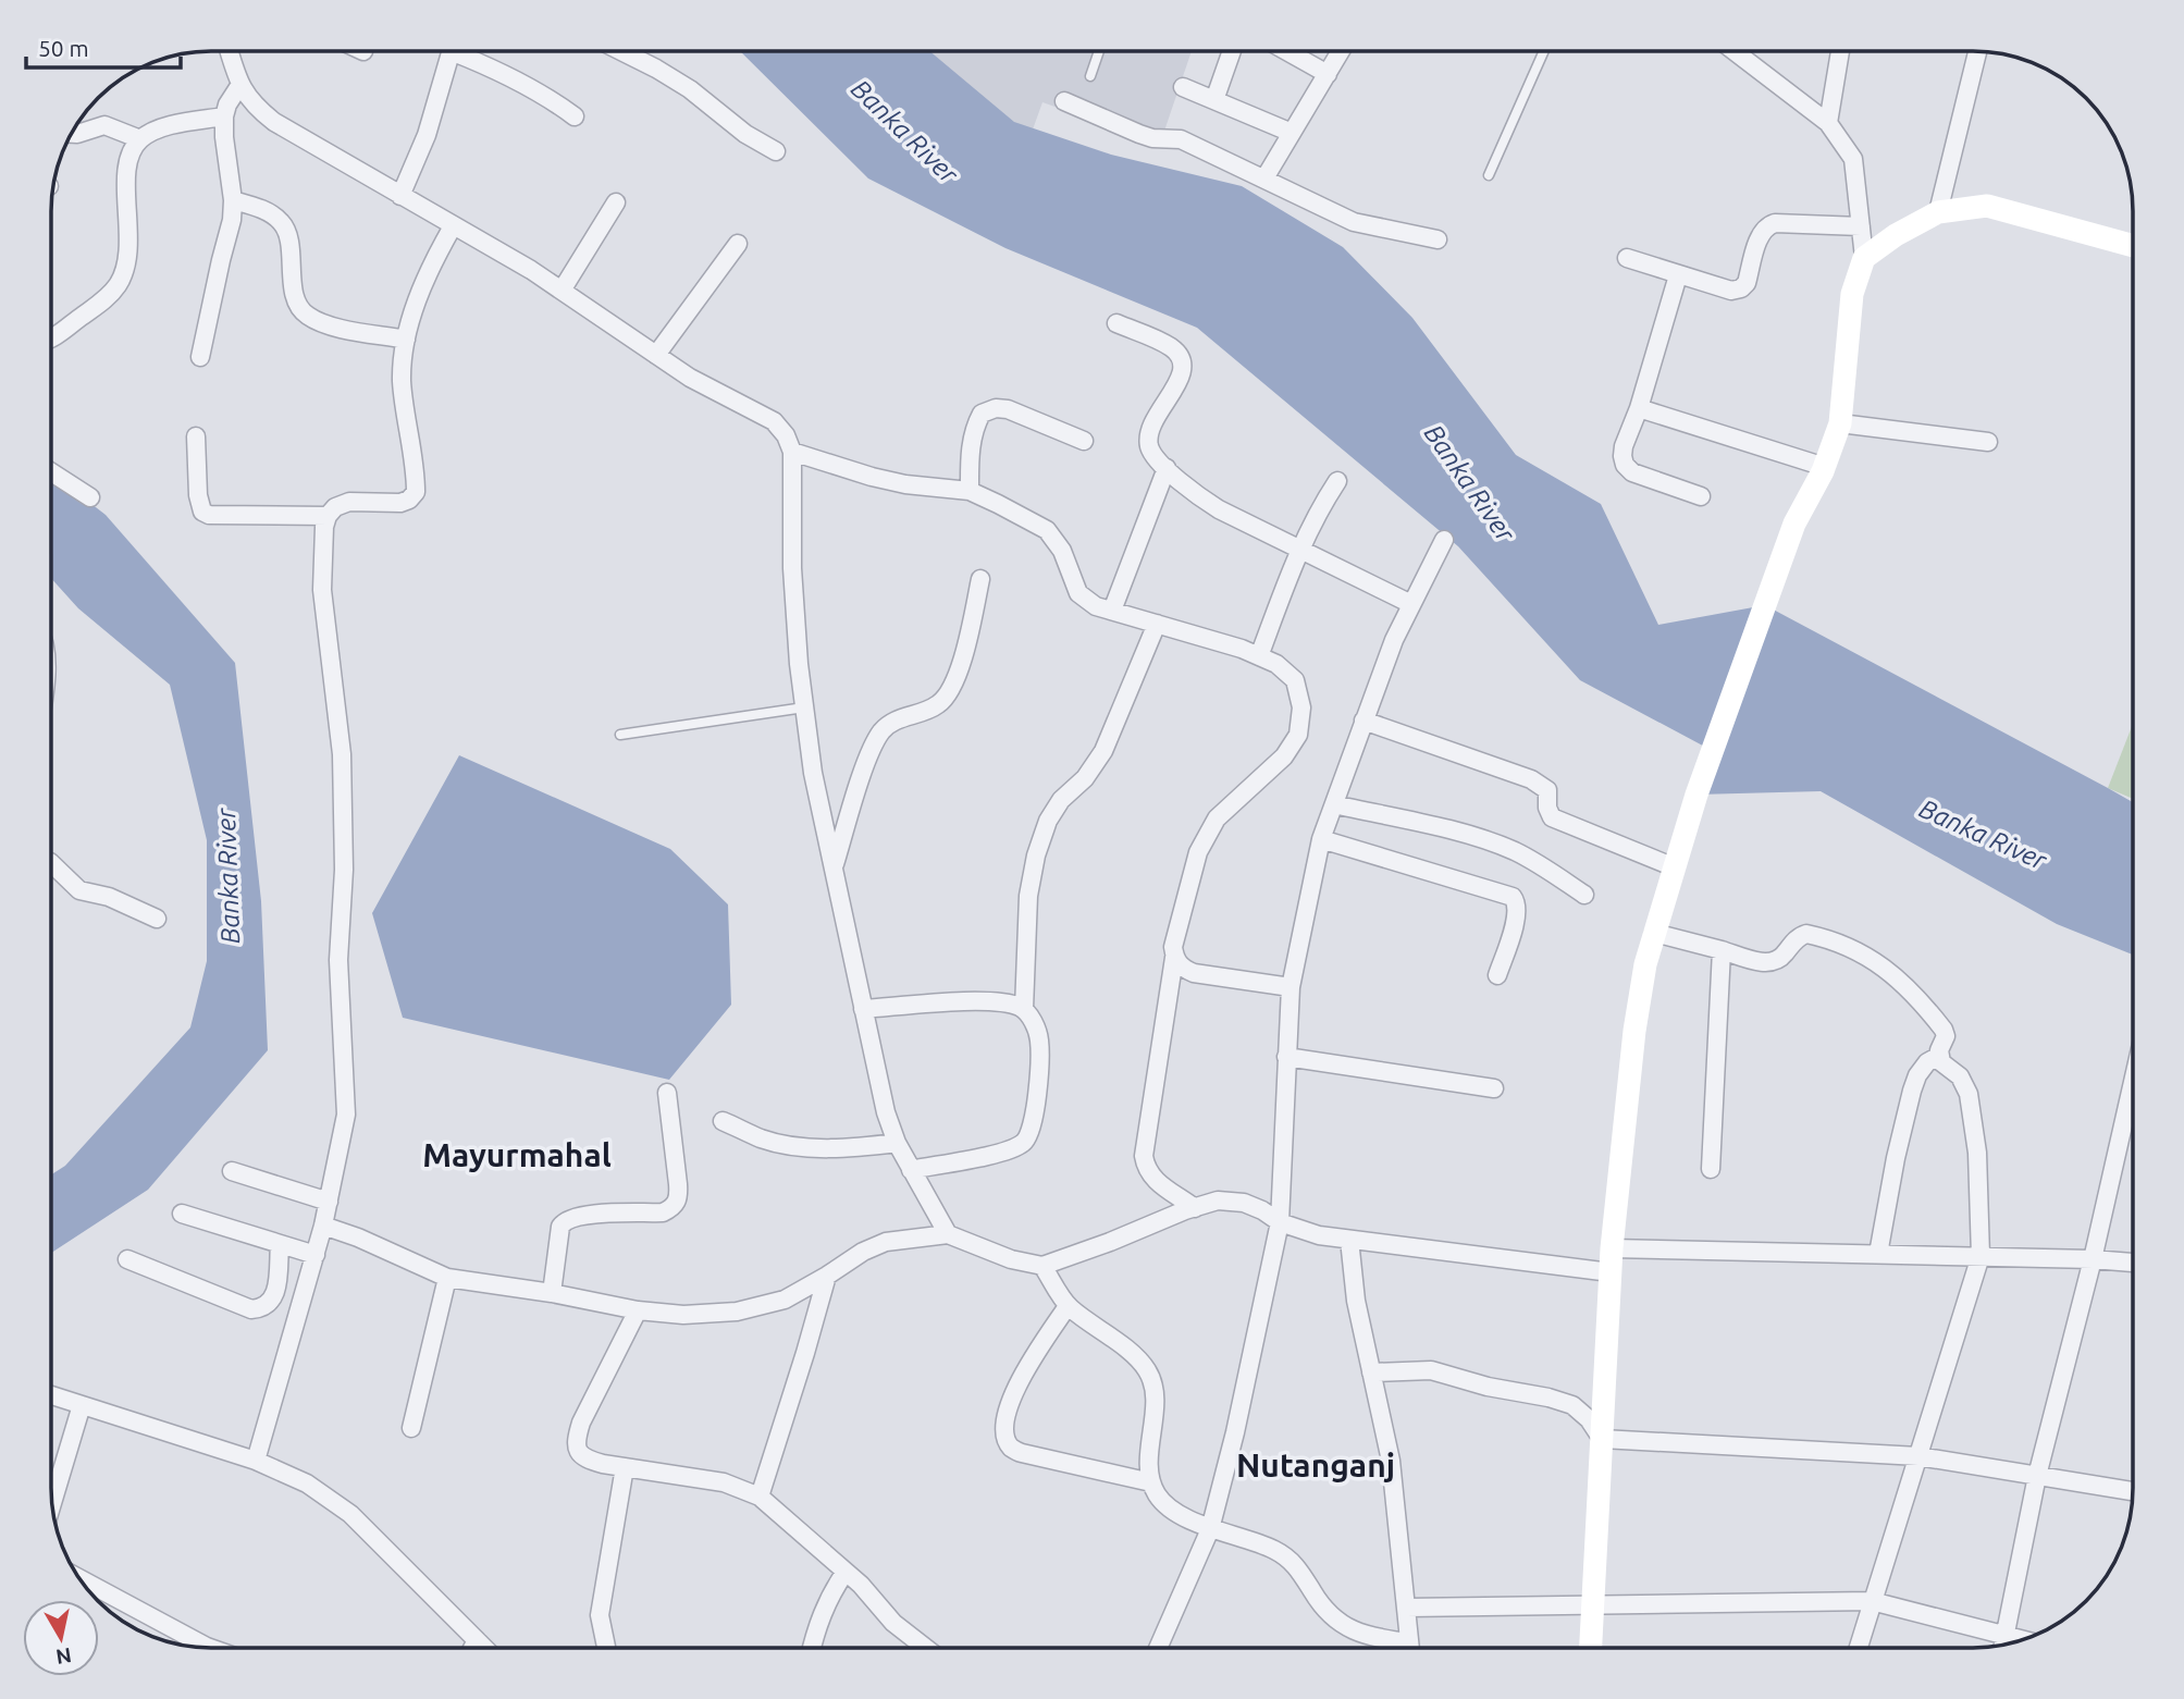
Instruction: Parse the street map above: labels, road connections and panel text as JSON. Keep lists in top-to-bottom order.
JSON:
{
  "districts": ["Mayurmahal", "Nutanganj"],
  "water": ["Banka River"],
  "scale_bar": "50 m",
  "north": "bottom"
}
